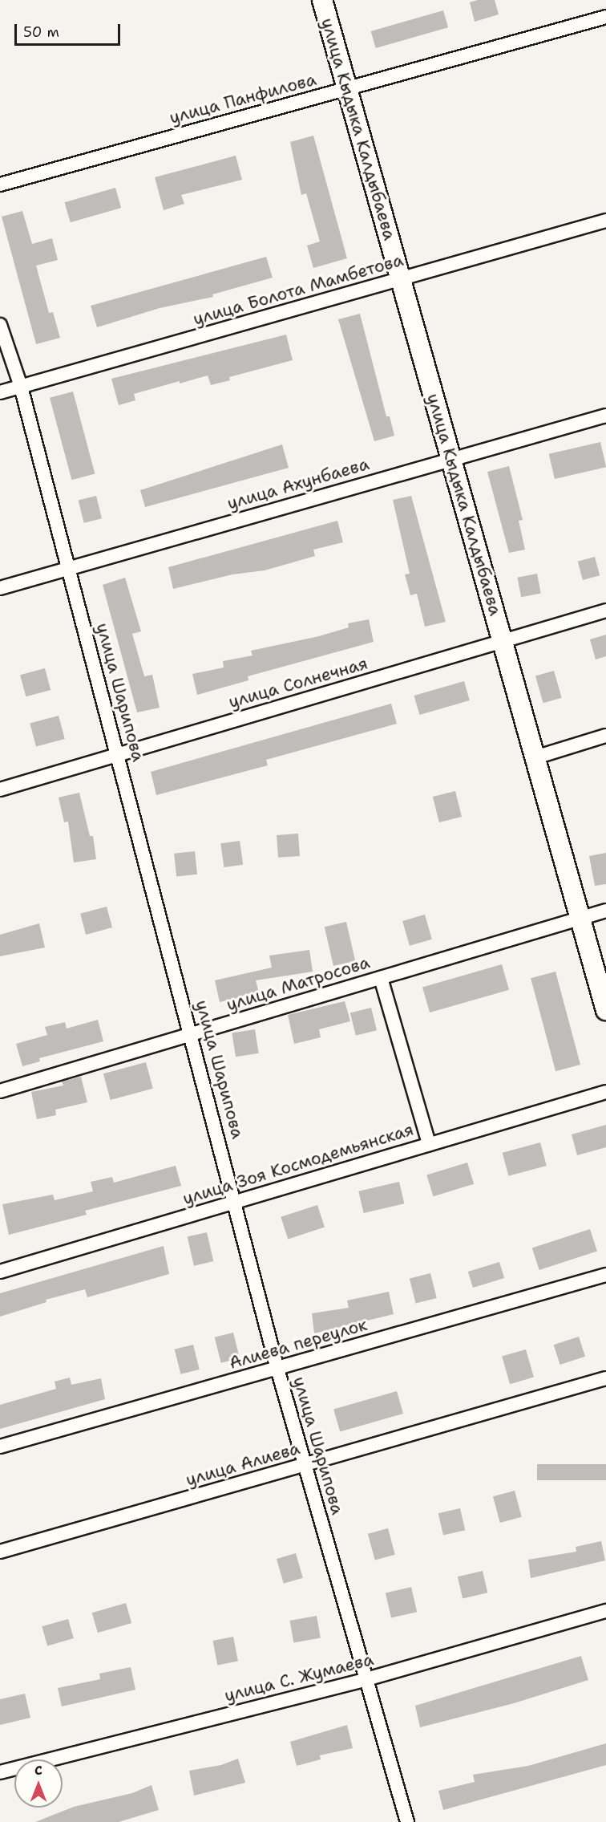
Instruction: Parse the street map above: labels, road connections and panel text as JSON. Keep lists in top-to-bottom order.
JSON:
{
  "streets": {
    "street": [
      "улица Панфилова",
      "улица Кыдыка Калдыбаева",
      "улица Болота Мамбетова",
      "улица Ахунбаева",
      "улица Солнечная",
      "улица Шарипова",
      "улица Матросова",
      "улица Зоя Космодемьянская",
      "Алиева переулок",
      "улица Алиева",
      "улица С. Жумаева"
    ]
  },
  "crossings": [
    ["улица Панфилова", "улица Кыдыка Калдыбаева"],
    ["улица Кыдыка Калдыбаева", "улица Болота Мамбетова"],
    ["улица Кыдыка Калдыбаева", "улица Ахунбаева"],
    ["улица Кыдыка Калдыбаева", "улица Солнечная"],
    ["улица Кыдыка Калдыбаева", "улица Матросова"],
    ["улица Болота Мамбетова", "улица Шарипова"],
    ["улица Ахунбаева", "улица Шарипова"],
    ["улица Солнечная", "улица Шарипова"],
    ["улица Шарипова", "улица Матросова"],
    ["улица Шарипова", "улица Зоя Космодемьянская"],
    ["улица Шарипова", "Алиева переулок"],
    ["улица Шарипова", "улица Алиева"],
    ["улица Шарипова", "улица С. Жумаева"]
  ],
  "scale_bar": "50 m",
  "north": "top"
}
